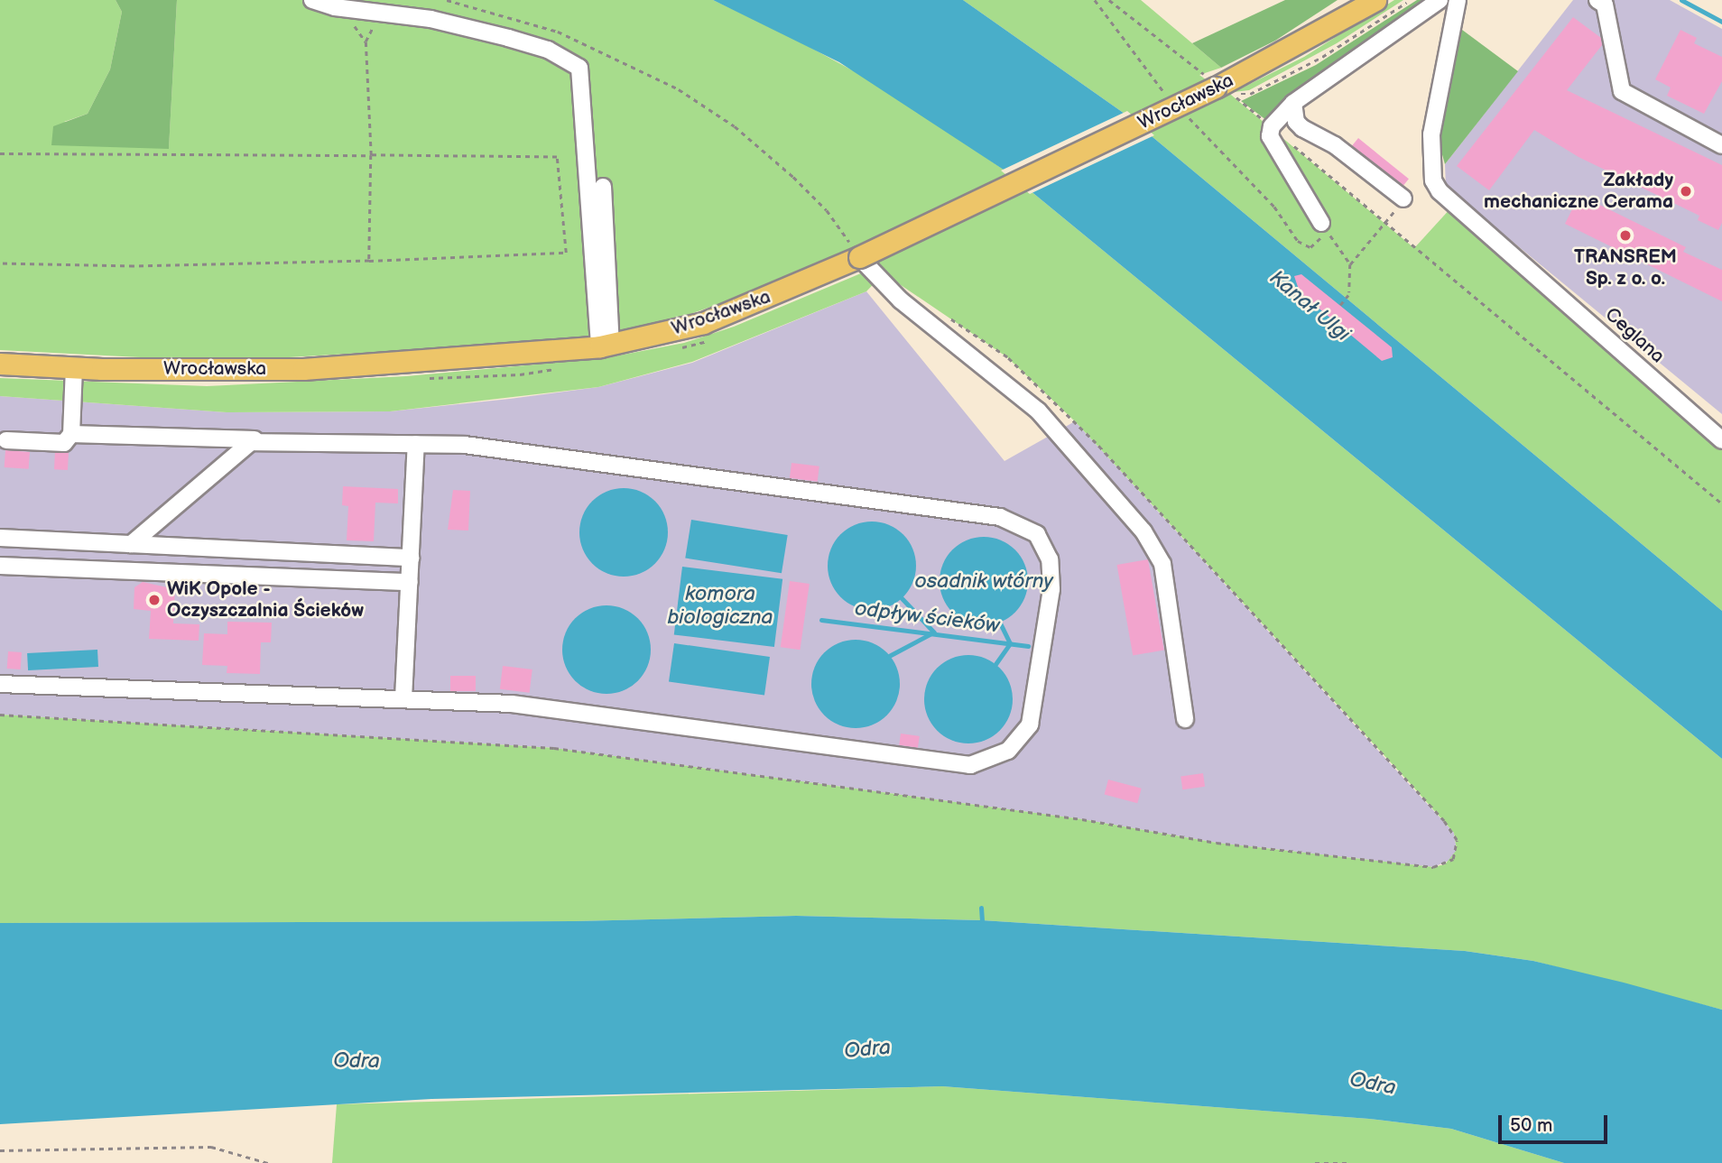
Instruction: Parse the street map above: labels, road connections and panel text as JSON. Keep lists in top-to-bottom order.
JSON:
{
  "streets": {
    "main road": ["Wrocławska"],
    "street": ["Ceglana"]
  },
  "water": [
    "Kanał Ulgi",
    "osadnik wtórny",
    "komora biologiczna",
    "odpływ ścieków",
    "Odra"
  ],
  "places": ["Zakłady mechaniczne Cerama", "TRANSREM Sp. z o. o.", "WiK Opole - Oczyszczalnia Ścieków"],
  "scale_bar": "50 m"
}
